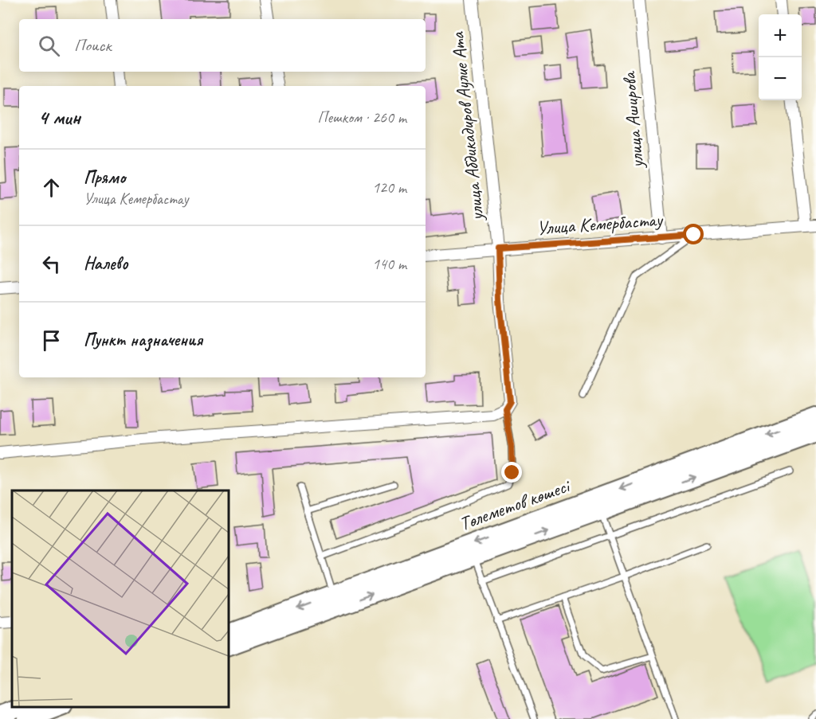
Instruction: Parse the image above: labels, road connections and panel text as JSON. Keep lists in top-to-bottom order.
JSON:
{
  "streets": {
    "main road": ["Төлеметов көшесі"],
    "street": ["улица Аширова", "улица Абдикадиров Аулие Ата", "Улица Кемербастау"]
  },
  "crossings": [
    ["улица Аширова", "Улица Кемербастау"],
    ["улица Абдикадиров Аулие Ата", "Улица Кемербастау"]
  ],
  "page": {
    "map_buttons": ["+", "−"],
    "search": "Поиск",
    "heading": ["4 мин", "Пешком · 260 m"],
    "list": [
      ["Прямо", "Улица Кемербастау", "120 m"],
      ["Налево", "140 m"],
      "Пункт назначения"
    ]
  }
}
